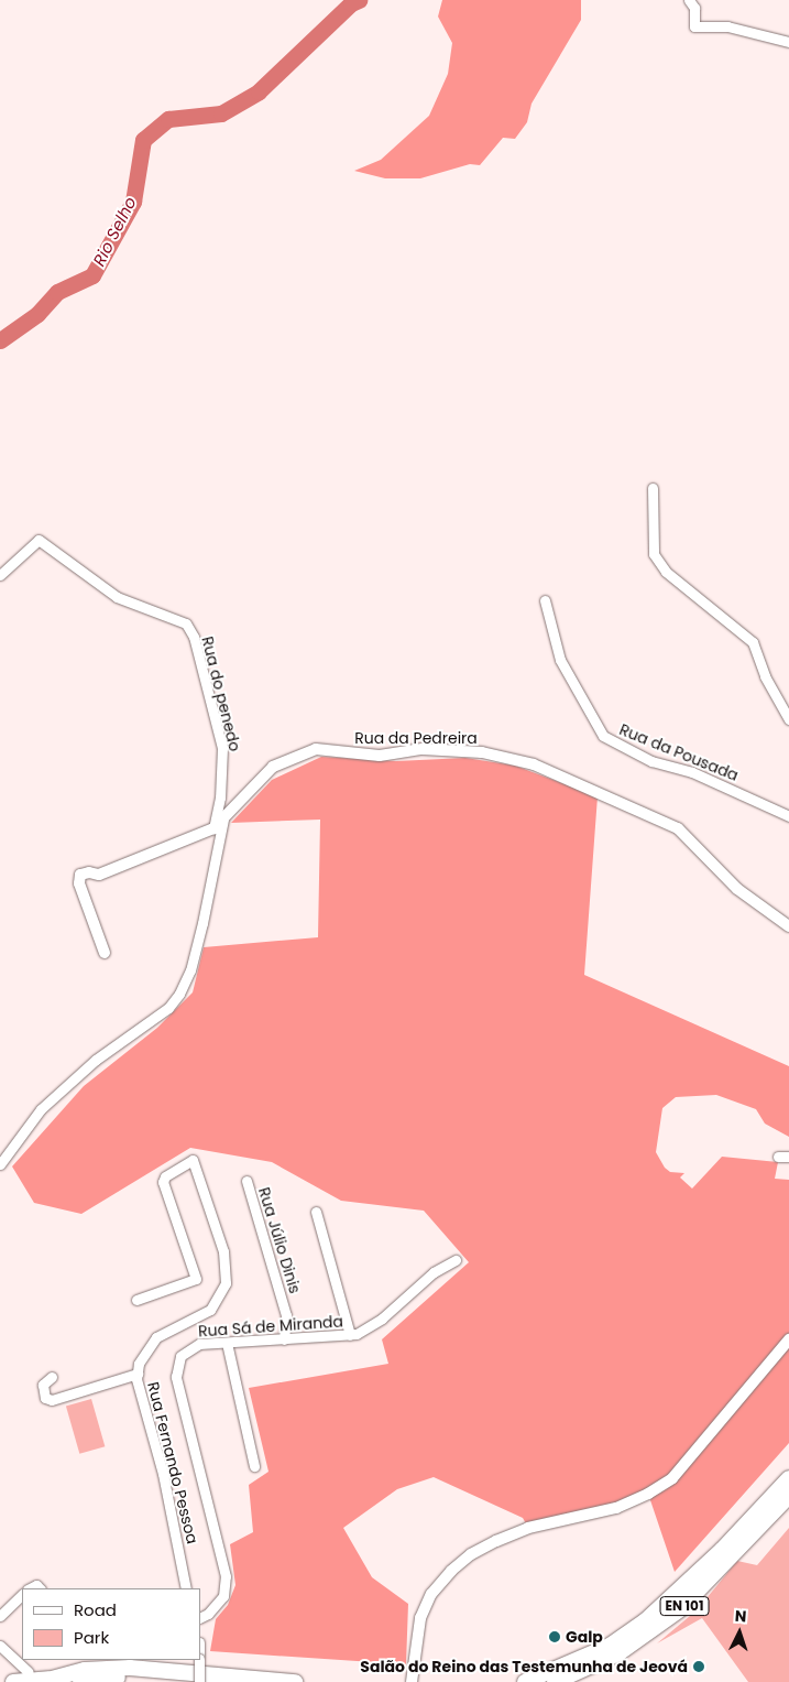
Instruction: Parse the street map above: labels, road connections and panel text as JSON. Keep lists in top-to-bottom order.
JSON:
{
  "streets": {
    "highway": ["EN 101"],
    "street": [
      "Rua do penedo",
      "Rua da Pedreira",
      "Rua da Pousada",
      "Rua Júlio Dinis",
      "Rua Sá de Miranda",
      "Rua Fernando Pessoa"
    ]
  },
  "crossings": [
    ["Rua do penedo", "Rua da Pedreira"],
    ["Rua Júlio Dinis", "Rua Sá de Miranda"]
  ],
  "water": ["Rio Selho"],
  "places": ["Galp", "Salão do Reino das Testemunha de Jeová"],
  "legend": ["Road", "Park"],
  "north": "top"
}
